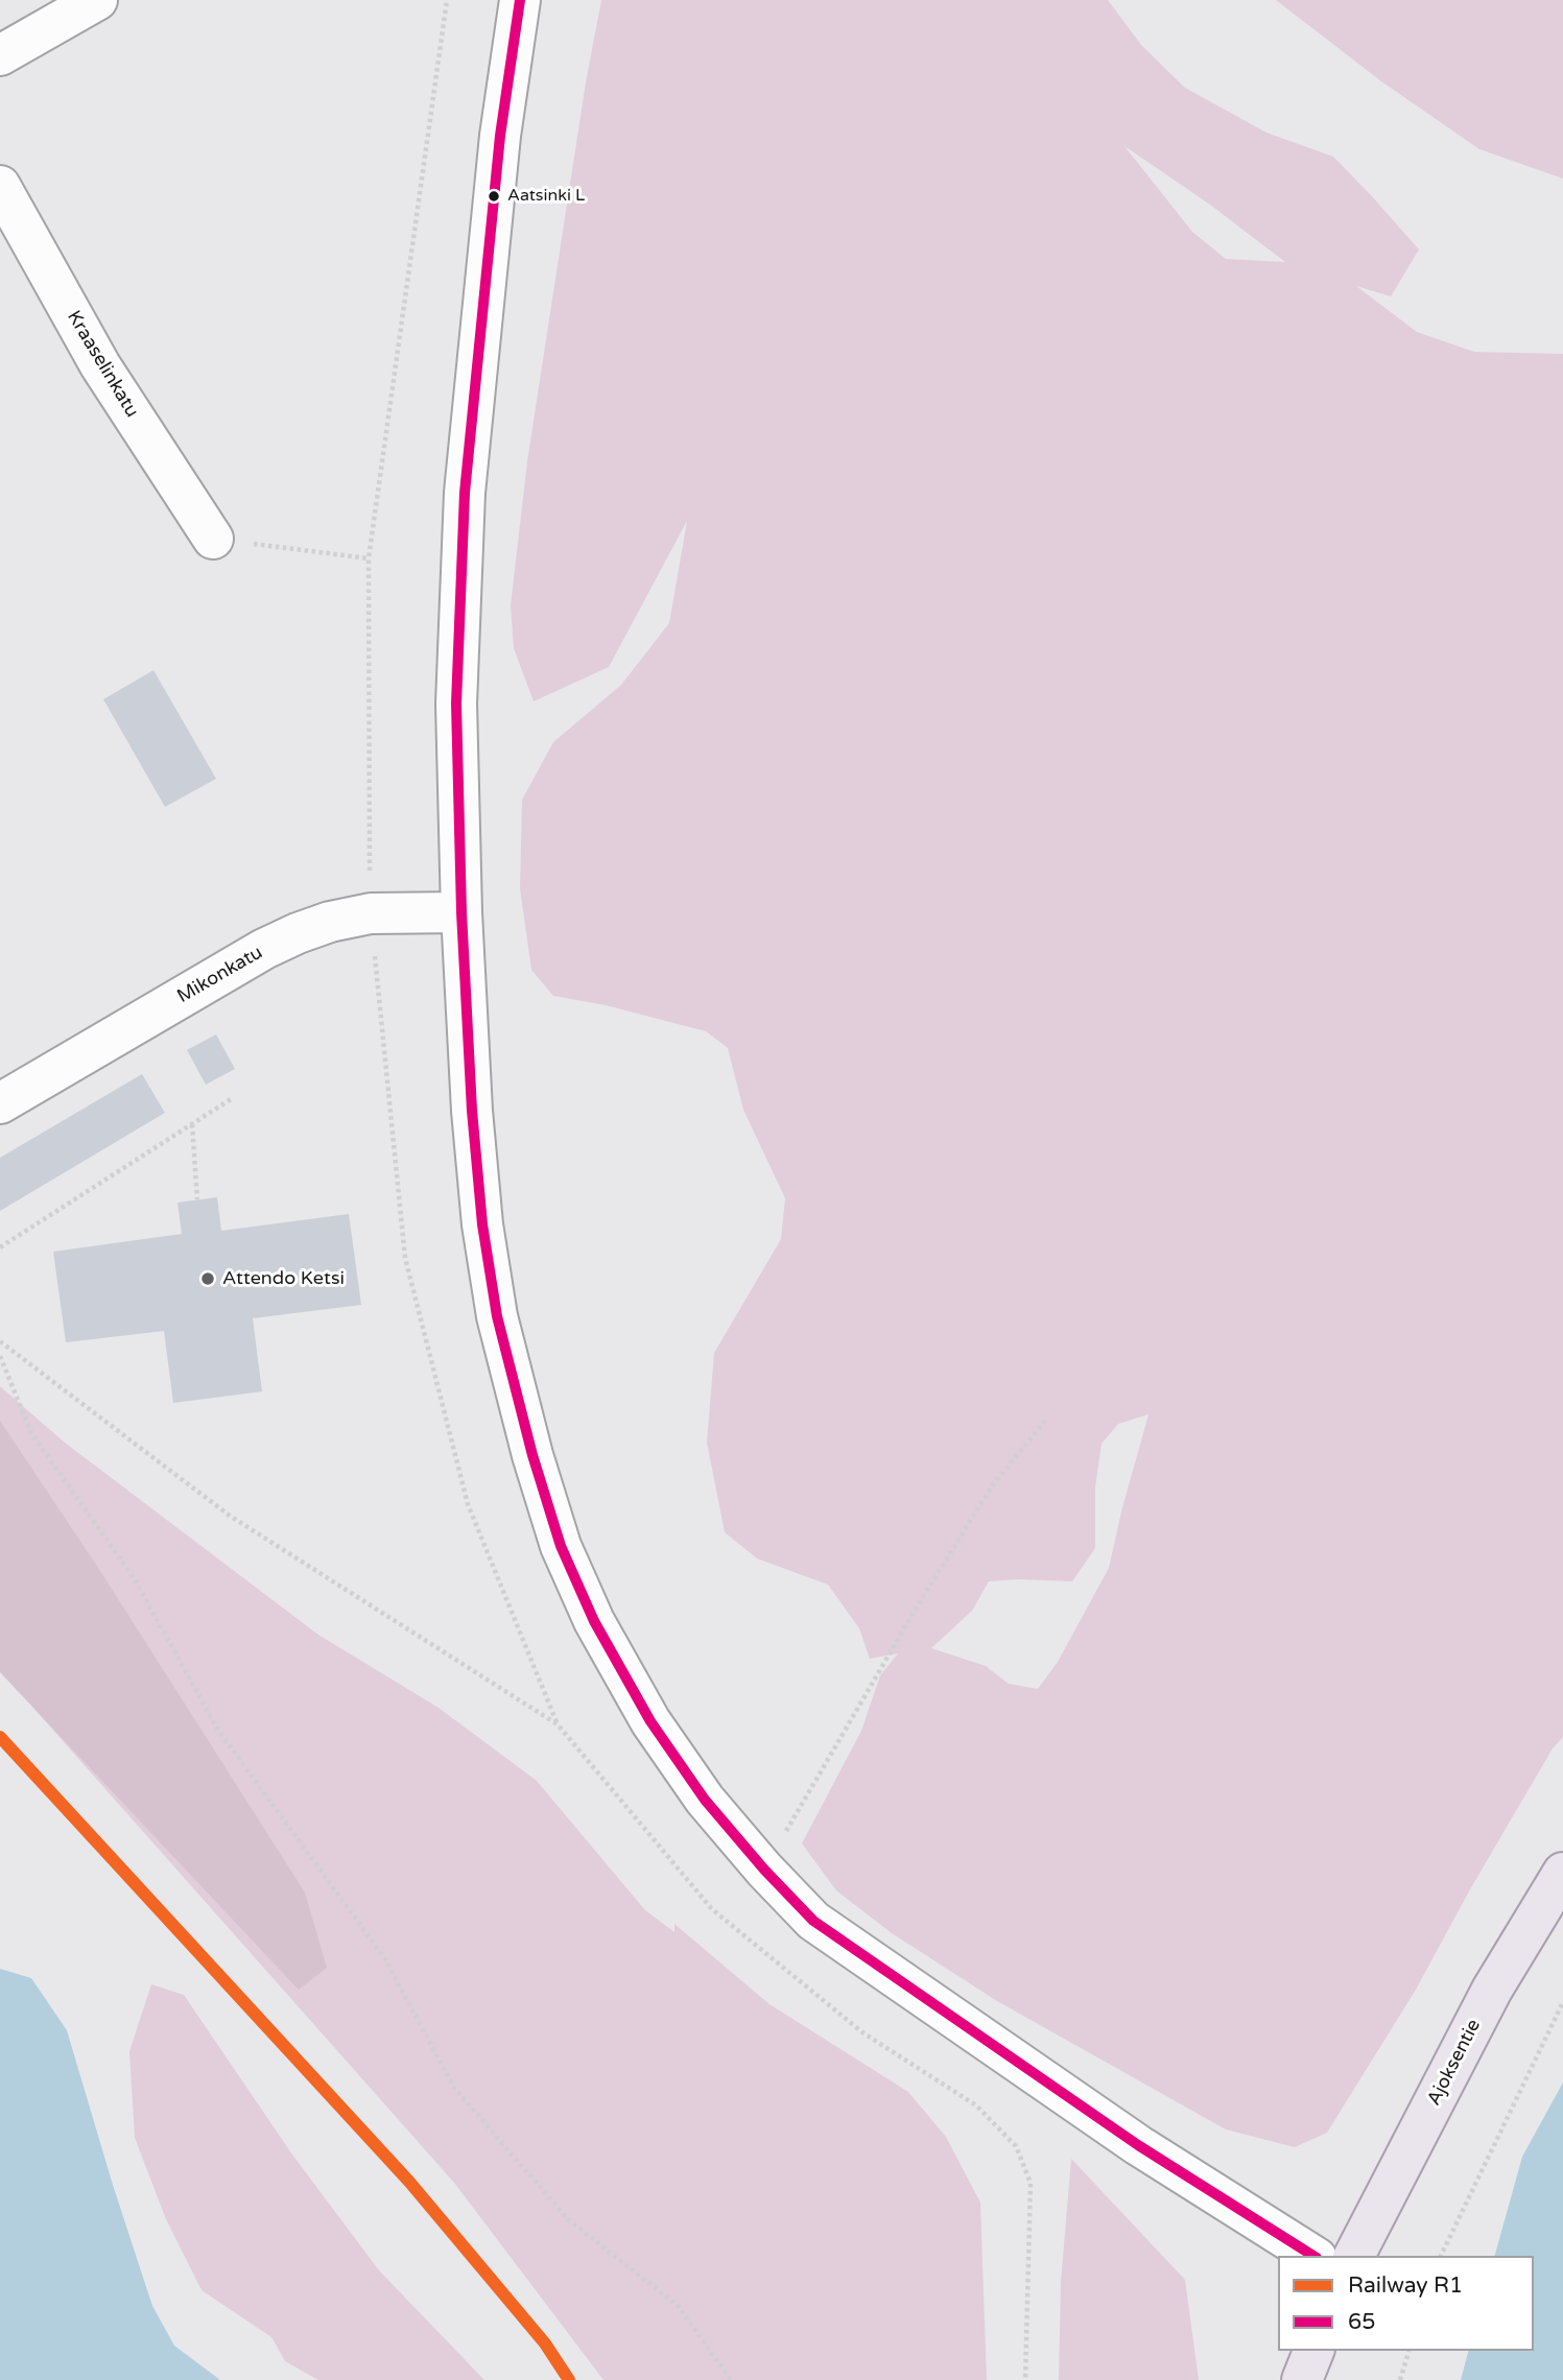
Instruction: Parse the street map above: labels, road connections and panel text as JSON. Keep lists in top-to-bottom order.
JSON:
{
  "streets": {
    "main road": ["Ajoksentie"],
    "street": ["Kraaselinkatu", "Mikonkatu"]
  },
  "places": ["Aatsinki L", "Attendo Ketsi"],
  "lines": ["transit line 65", "rail line R1"],
  "legend": ["Railway R1", "65"]
}
